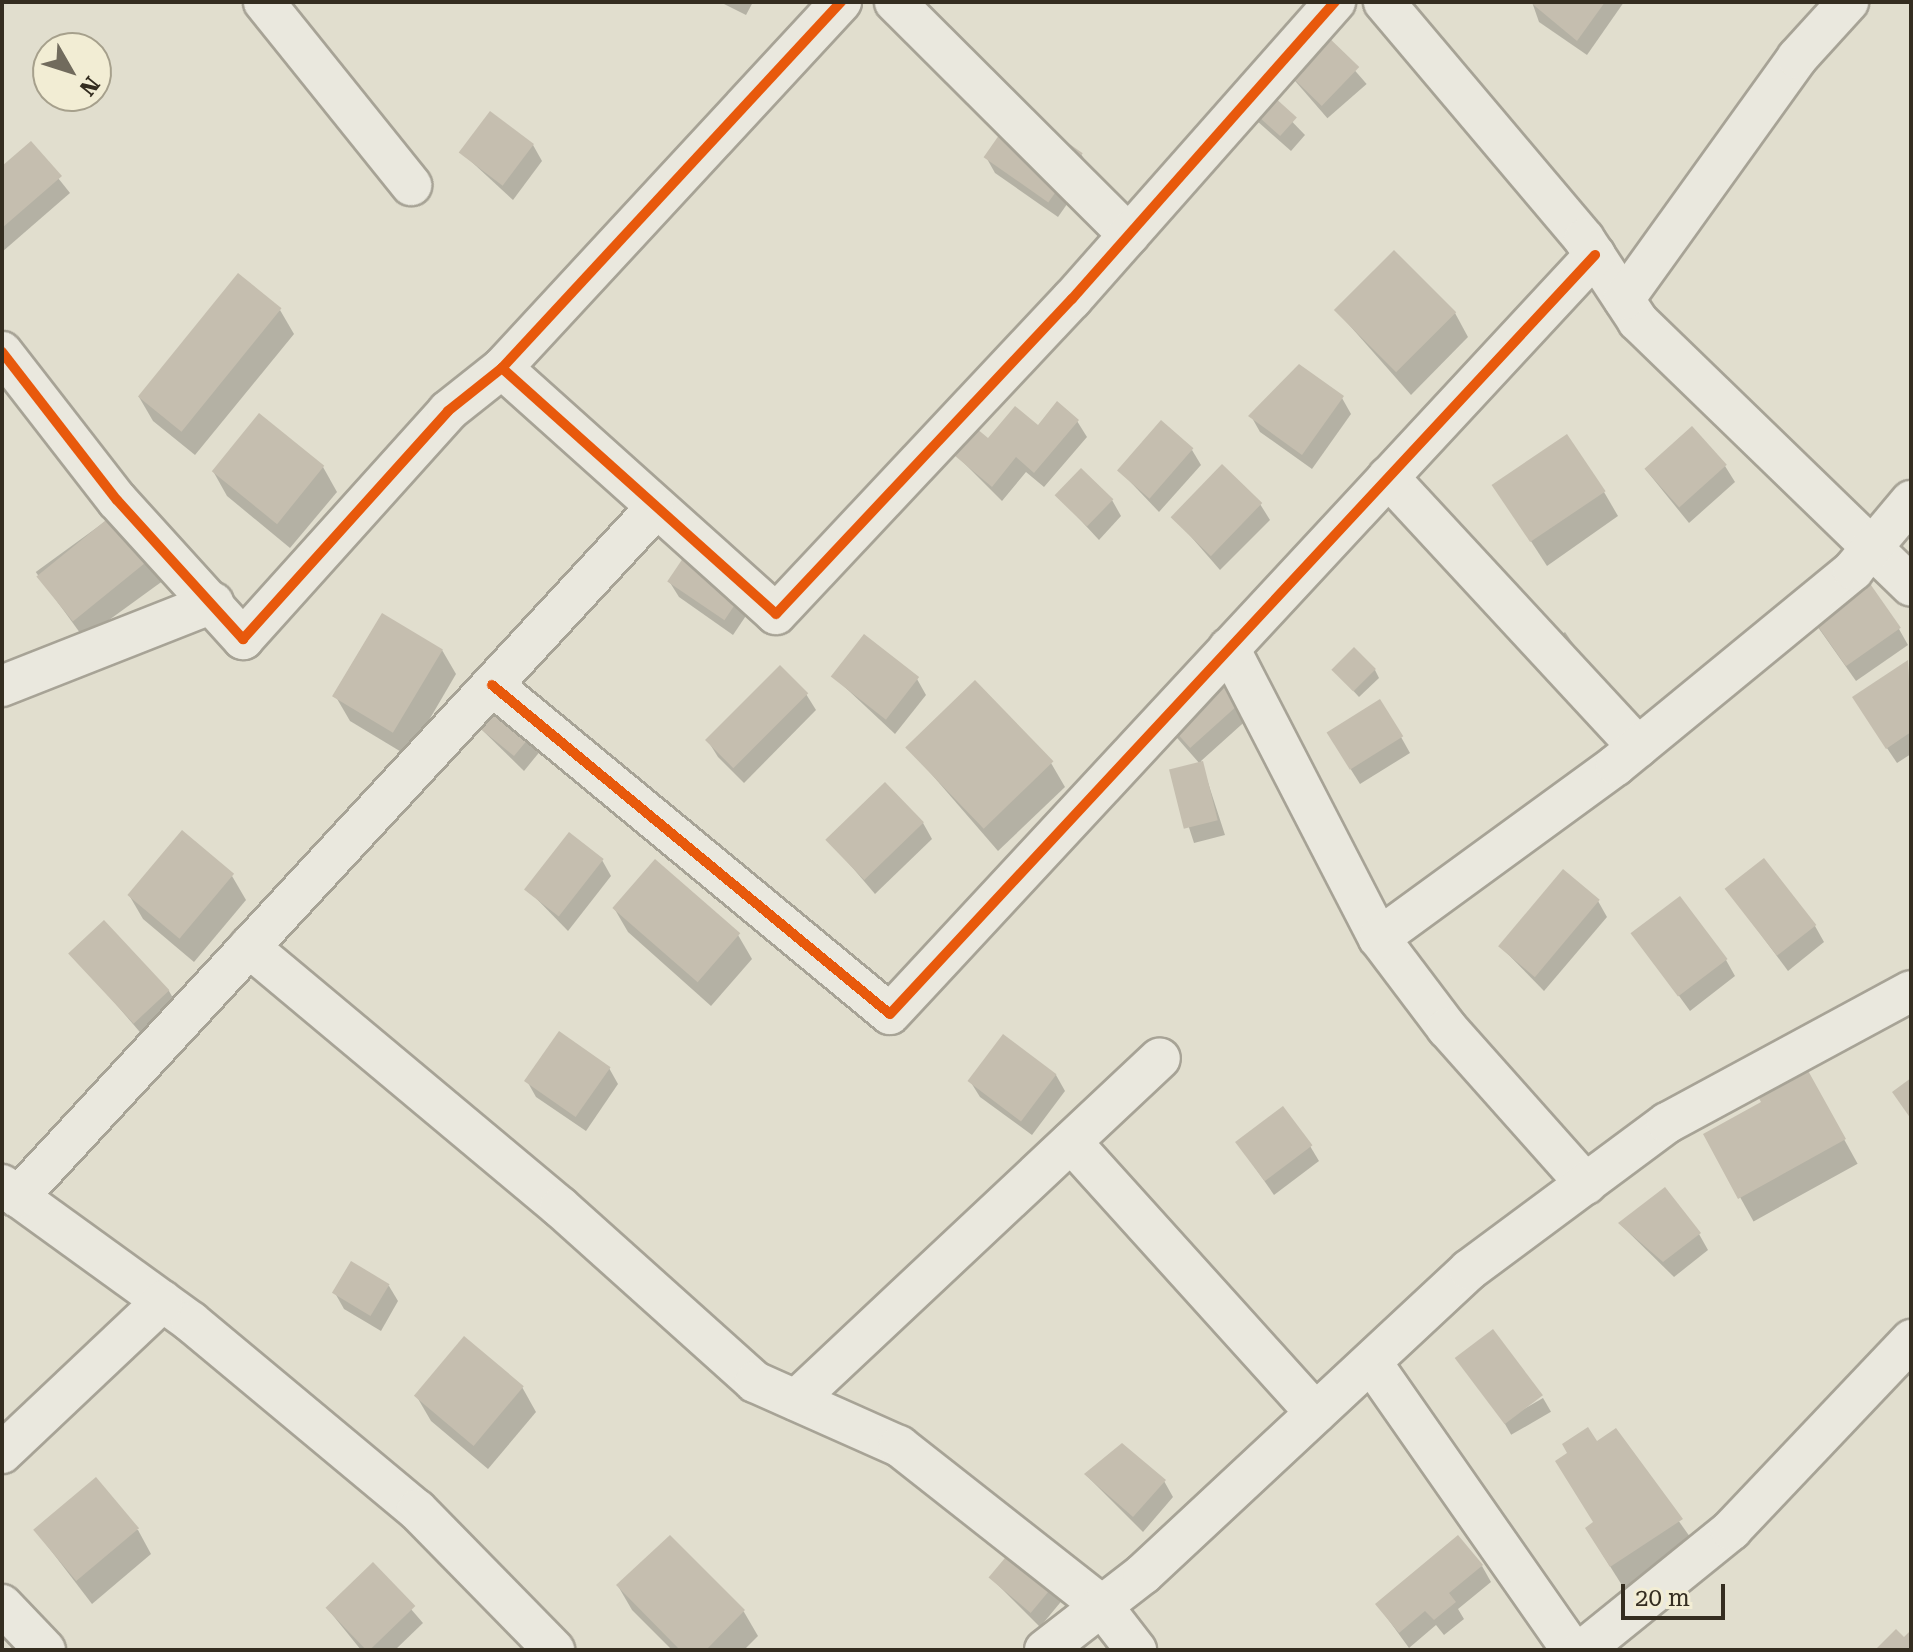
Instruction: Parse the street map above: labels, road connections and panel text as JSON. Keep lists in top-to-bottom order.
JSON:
{
  "scale_bar": "20 m",
  "north": "bottom right"
}
